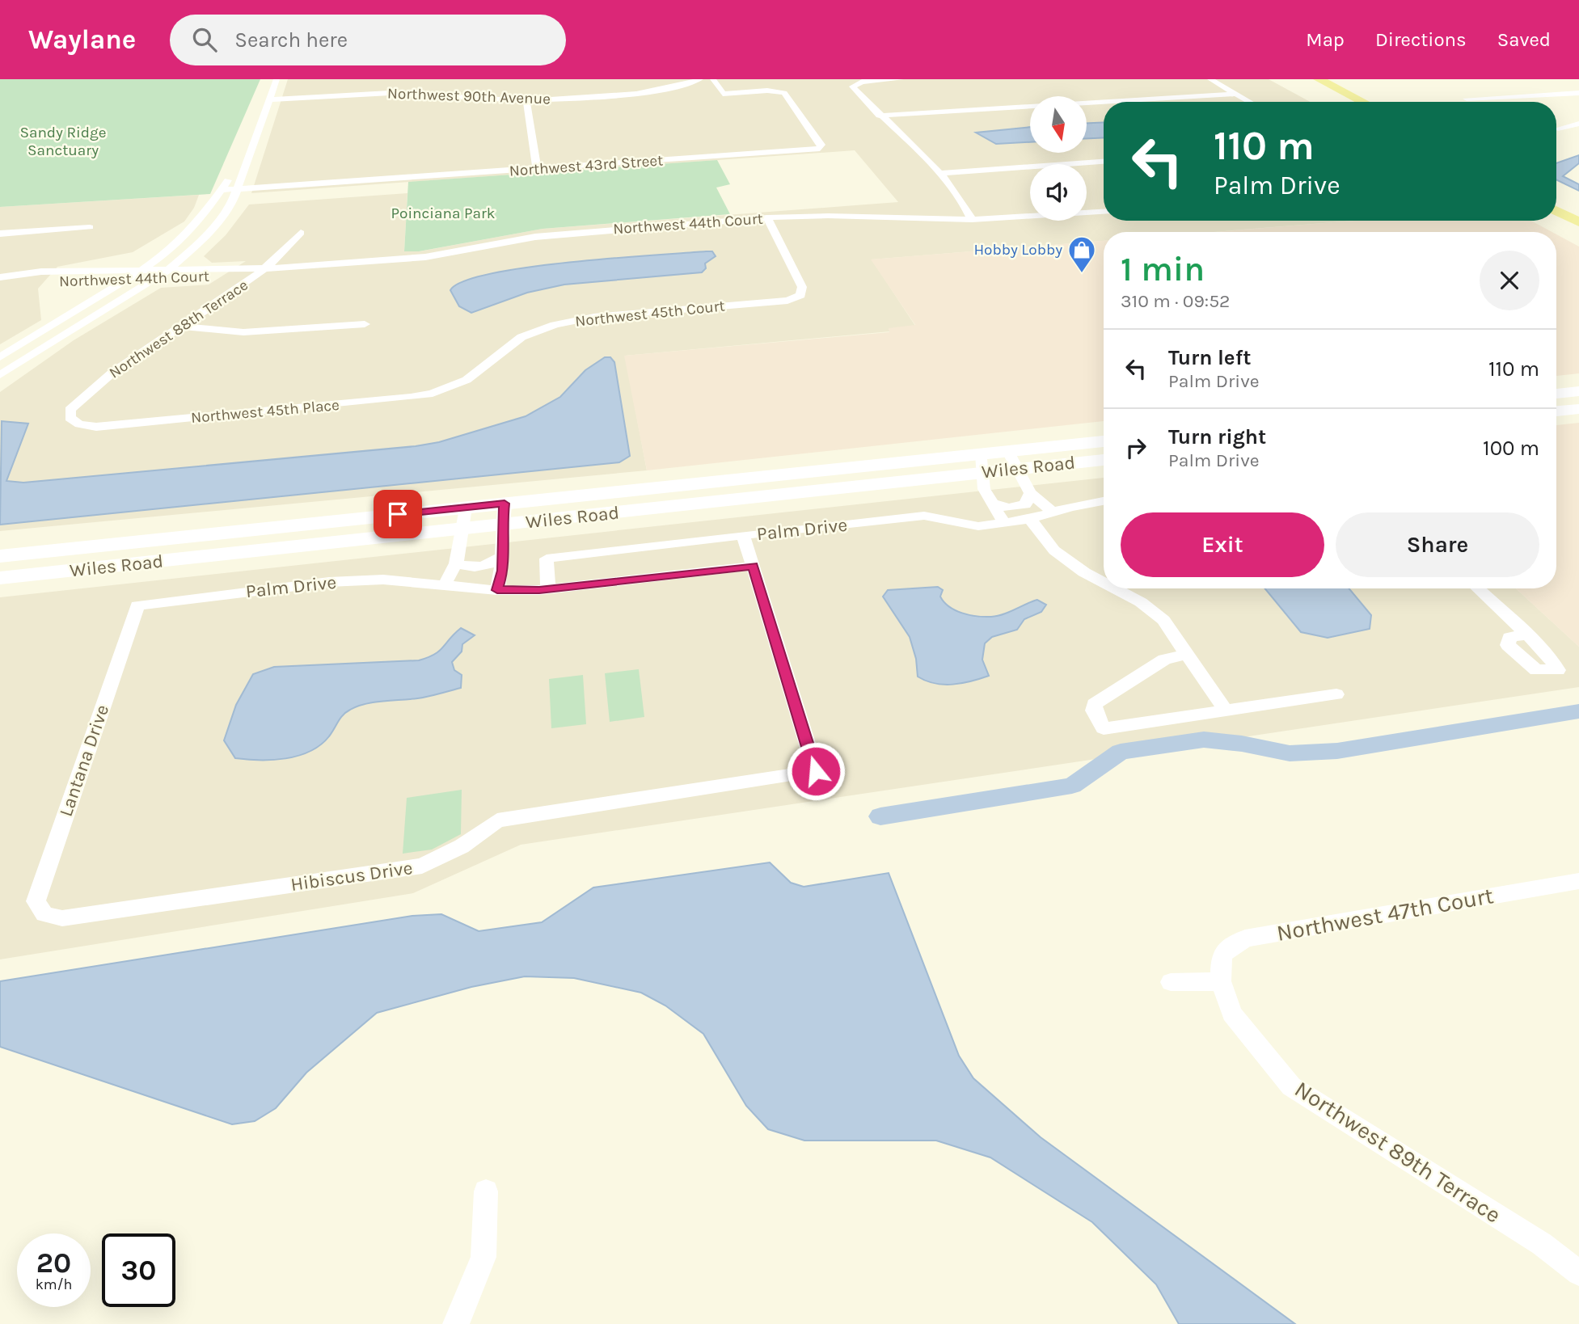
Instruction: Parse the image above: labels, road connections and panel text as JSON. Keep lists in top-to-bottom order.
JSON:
{
  "streets": {
    "main road": ["Wiles Road"],
    "street": [
      "Northwest 90th Avenue",
      "Northwest 43rd Street",
      "Northwest 44th Court",
      "Northwest 45th Court",
      "Northwest 88th Terrace",
      "Northwest 45th Place",
      "Palm Drive",
      "Lantana Drive",
      "Hibiscus Drive",
      "Northwest 47th Court",
      "Northwest 89th Terrace"
    ]
  },
  "crossings": [
    ["Northwest 44th Court", "Northwest 45th Court"],
    ["Northwest 44th Court", "Northwest 88th Terrace"],
    ["Northwest 45th Court", "Northwest 45th Place"],
    ["Northwest 88th Terrace", "Northwest 45th Place"],
    ["Palm Drive", "Lantana Drive"],
    ["Palm Drive", "Hibiscus Drive"],
    ["Lantana Drive", "Hibiscus Drive"],
    ["Northwest 47th Court", "Northwest 89th Terrace"]
  ],
  "parks": ["Sandy Ridge Sanctuary", "Poinciana Park"],
  "places": {
    "shop": ["Hobby Lobby"]
  },
  "north": "bottom",
  "page": {
    "header": "Waylane",
    "search": "Search here",
    "nav": ["Map", "Directions", "Saved"],
    "turn": ["110 m", "Palm Drive"],
    "heading": ["1 min", "310 m · 09:52"],
    "list": [
      {
        "name": "Turn left",
        "note": "Palm Drive",
        "value": "110 m"
      },
      {
        "name": "Turn right",
        "note": "Palm Drive",
        "value": "100 m"
      }
    ],
    "buttons": ["Exit", "Share"],
    "speed": "20 km/h",
    "limit": "30"
  }
}
